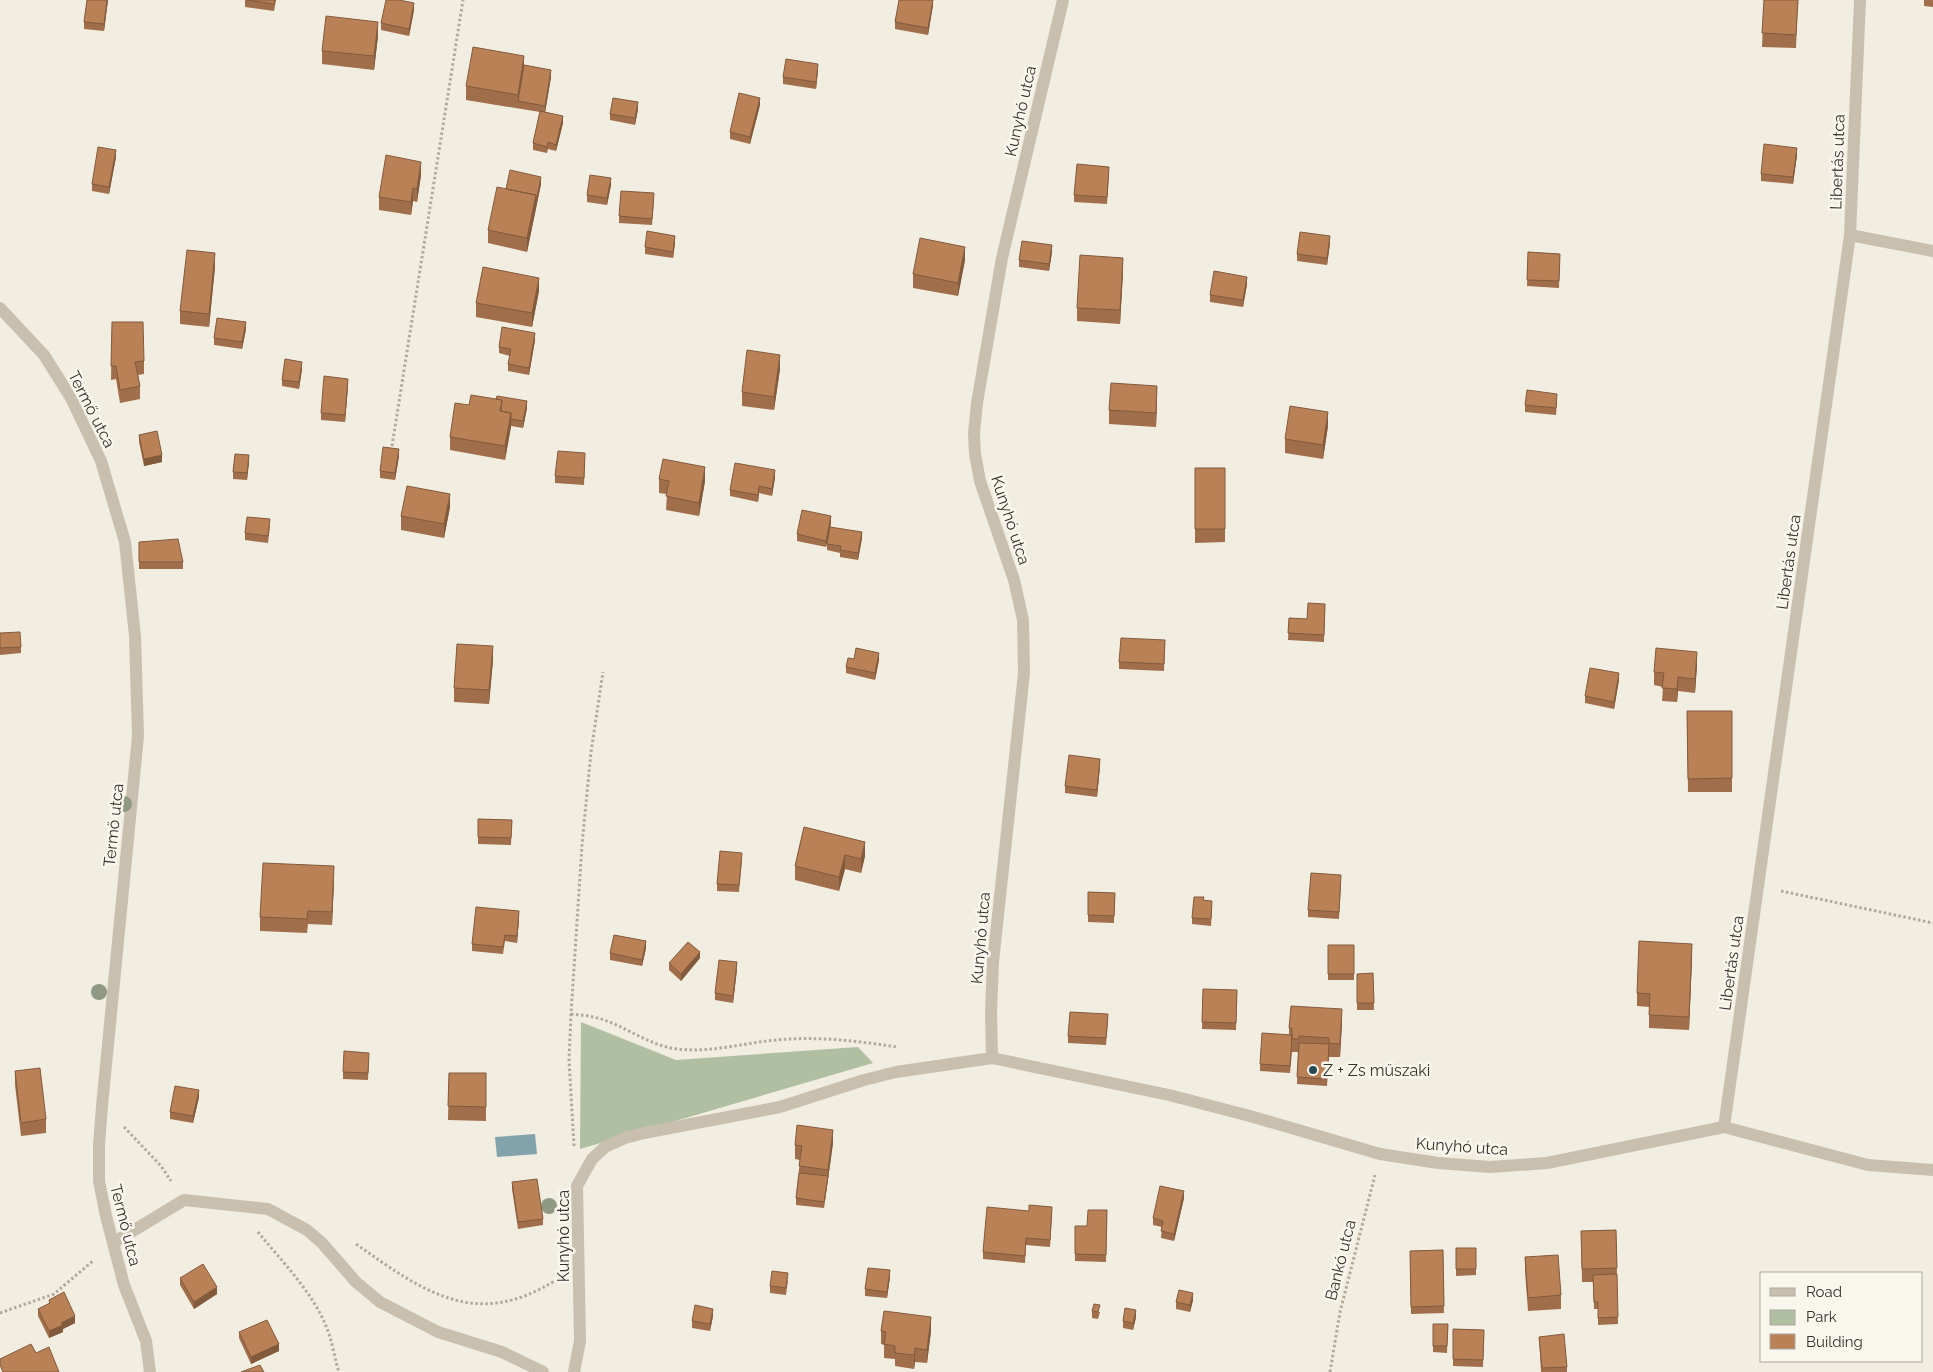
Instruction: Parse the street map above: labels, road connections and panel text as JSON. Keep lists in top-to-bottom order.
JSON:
{
  "streets": {
    "street": ["Kunyhó utca", "Libertás utca", "Termő utca"],
    "path": ["Bankó utca"]
  },
  "crossings": [
    ["Kunyhó utca", "Libertás utca"],
    ["Kunyhó utca", "Bankó utca"]
  ],
  "places": ["Z + Zs műszaki"],
  "legend": ["Road", "Park", "Building"]
}
